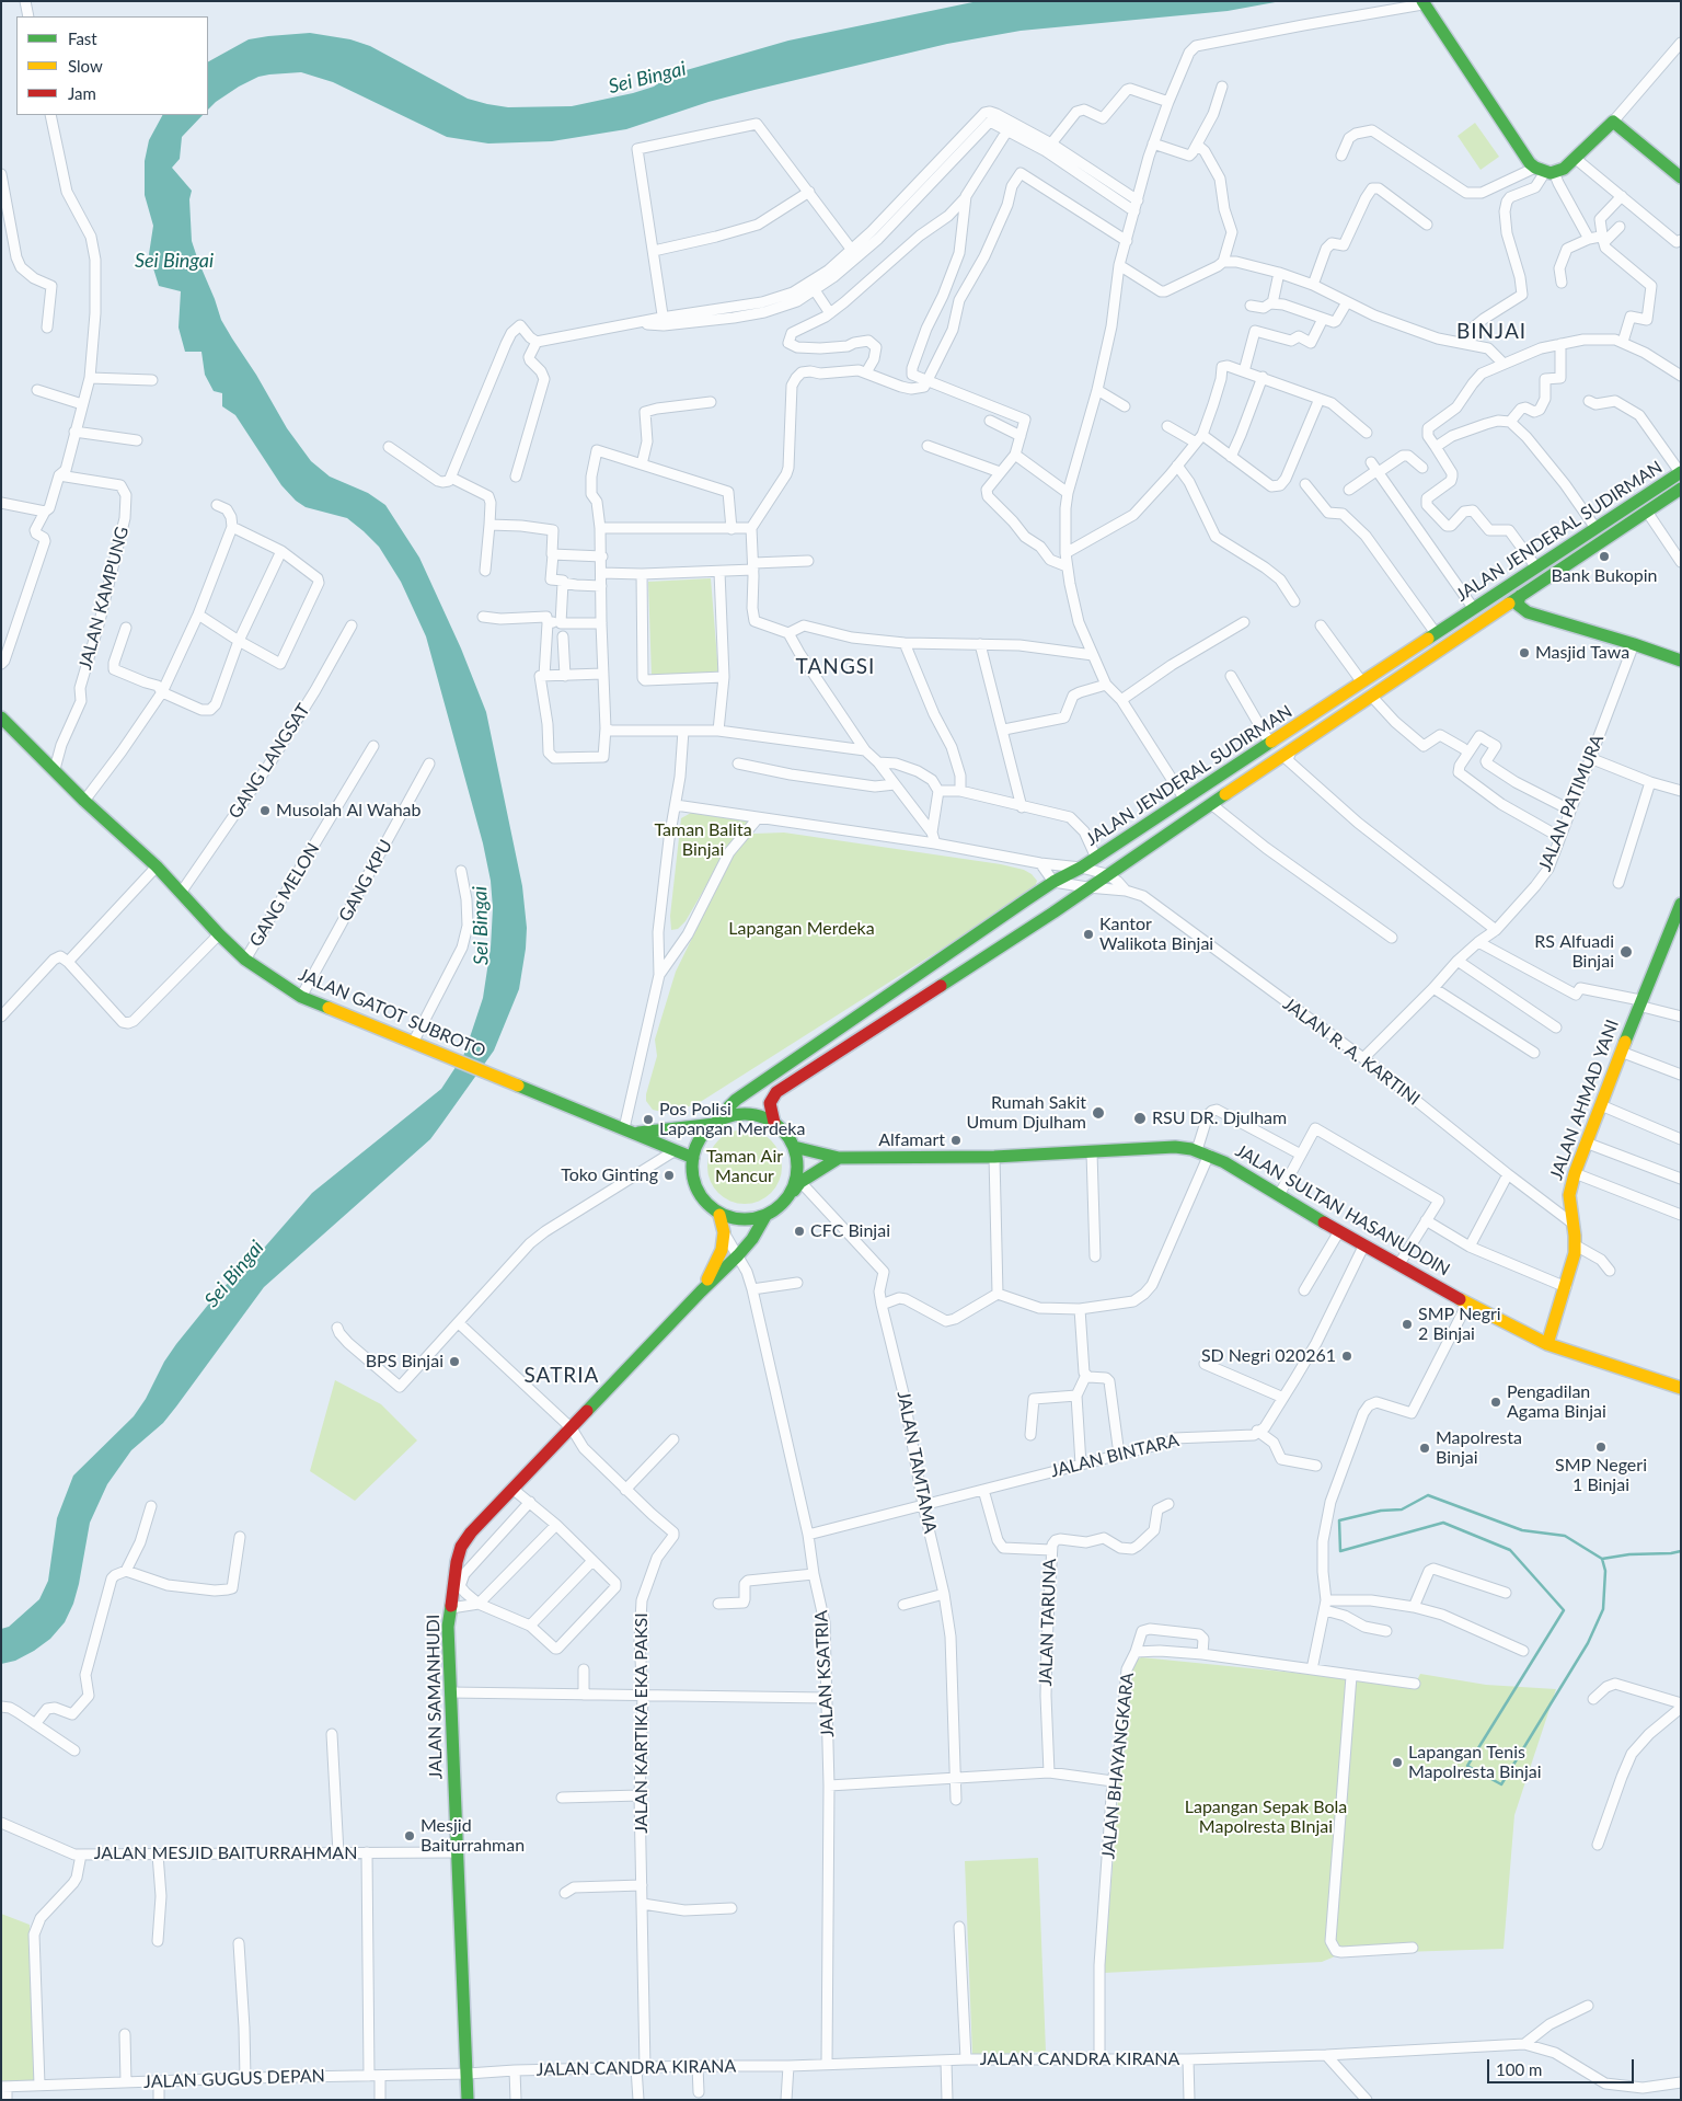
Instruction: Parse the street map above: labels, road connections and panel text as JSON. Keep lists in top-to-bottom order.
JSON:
{
  "streets": {
    "main road": [
      "JALAN JENDERAL SUDIRMAN",
      "JALAN GATOT SUBROTO",
      "JALAN AHMAD YANI",
      "JALAN SULTAN HASANUDDIN",
      "JALAN SAMANHUDI"
    ],
    "street": [
      "JALAN KAMPUNG",
      "GANG LANGSAT",
      "JALAN PATIMURA",
      "GANG KPU",
      "GANG MELON",
      "JALAN R. A. KARTINI",
      "JALAN BINTARA",
      "JALAN TAMTAMA",
      "JALAN TARUNA",
      "JALAN KSATRIA",
      "JALAN KARTIKA EKA PAKSI",
      "JALAN BHAYANGKARA",
      "JALAN MESJID BAITURRAHMAN",
      "JALAN CANDRA KIRANA",
      "JALAN GUGUS DEPAN"
    ]
  },
  "crossings": [
    ["JALAN JENDERAL SUDIRMAN", "JALAN GATOT SUBROTO"],
    ["JALAN JENDERAL SUDIRMAN", "JALAN R. A. KARTINI"],
    ["JALAN JENDERAL SUDIRMAN", "JALAN SULTAN HASANUDDIN"],
    ["JALAN JENDERAL SUDIRMAN", "JALAN SAMANHUDI"],
    ["JALAN KAMPUNG", "JALAN GATOT SUBROTO"],
    ["GANG LANGSAT", "JALAN GATOT SUBROTO"],
    ["JALAN PATIMURA", "JALAN R. A. KARTINI"],
    ["GANG KPU", "JALAN GATOT SUBROTO"],
    ["GANG MELON", "JALAN GATOT SUBROTO"],
    ["JALAN GATOT SUBROTO", "JALAN SULTAN HASANUDDIN"],
    ["JALAN GATOT SUBROTO", "JALAN SAMANHUDI"],
    ["JALAN R. A. KARTINI", "JALAN AHMAD YANI"],
    ["JALAN AHMAD YANI", "JALAN SULTAN HASANUDDIN"],
    ["JALAN SULTAN HASANUDDIN", "JALAN TAMTAMA"],
    ["JALAN SULTAN HASANUDDIN", "JALAN SAMANHUDI"],
    ["JALAN BINTARA", "JALAN TAMTAMA"],
    ["JALAN BINTARA", "JALAN TARUNA"],
    ["JALAN BINTARA", "JALAN KSATRIA"],
    ["JALAN KSATRIA", "JALAN SAMANHUDI"],
    ["JALAN KSATRIA", "JALAN CANDRA KIRANA"],
    ["JALAN SAMANHUDI", "JALAN KARTIKA EKA PAKSI"],
    ["JALAN SAMANHUDI", "JALAN MESJID BAITURRAHMAN"],
    ["JALAN SAMANHUDI", "JALAN CANDRA KIRANA"],
    ["JALAN SAMANHUDI", "JALAN GUGUS DEPAN"],
    ["JALAN KARTIKA EKA PAKSI", "JALAN CANDRA KIRANA"],
    ["JALAN BHAYANGKARA", "JALAN CANDRA KIRANA"],
    ["JALAN CANDRA KIRANA", "JALAN GUGUS DEPAN"]
  ],
  "districts": ["BINJAI", "TANGSI", "SATRIA"],
  "water": ["Sei Bingai"],
  "parks": [
    "Taman Balita Binjai",
    "Lapangan Merdeka",
    "Taman Air Mancur",
    "Lapangan Sepak Bola Mapolresta BInjai"
  ],
  "places": [
    "Bank Bukopin",
    "Masjid Tawa",
    "Musolah Al Wahab",
    "Kantor Walikota Binjai",
    "RS Alfuadi Binjai",
    "Rumah Sakit Umum Djulham",
    "RSU DR. Djulham",
    "Pos Polisi Lapangan Merdeka",
    "Alfamart",
    "Toko Ginting",
    "CFC Binjai",
    "SMP Negri 2 Binjai",
    "SD Negri 020261",
    "BPS Binjai",
    "Pengadilan Agama Binjai",
    "SMP Negeri 1 Binjai",
    "Mapolresta Binjai",
    "Lapangan Tenis Mapolresta Binjai",
    "Mesjid Baiturrahman"
  ],
  "legend": ["Fast", "Slow", "Jam"],
  "scale_bar": "100 m"
}
